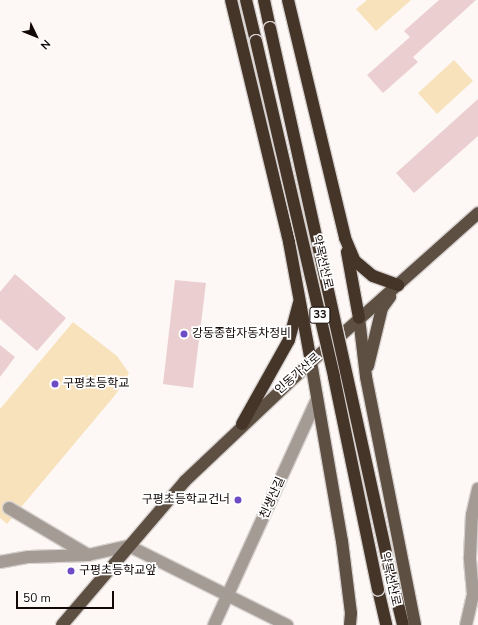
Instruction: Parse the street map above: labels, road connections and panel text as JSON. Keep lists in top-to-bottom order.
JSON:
{
  "streets": {
    "highway": ["약목선산로", "33"],
    "main road": ["인동가산로"],
    "street": ["천생산길"]
  },
  "places": [
    "강동종합자동차정비",
    "구평초등학교",
    "구평초등학교건너",
    "구평초등학교앞"
  ],
  "scale_bar": "50 m",
  "north": "bottom right"
}
